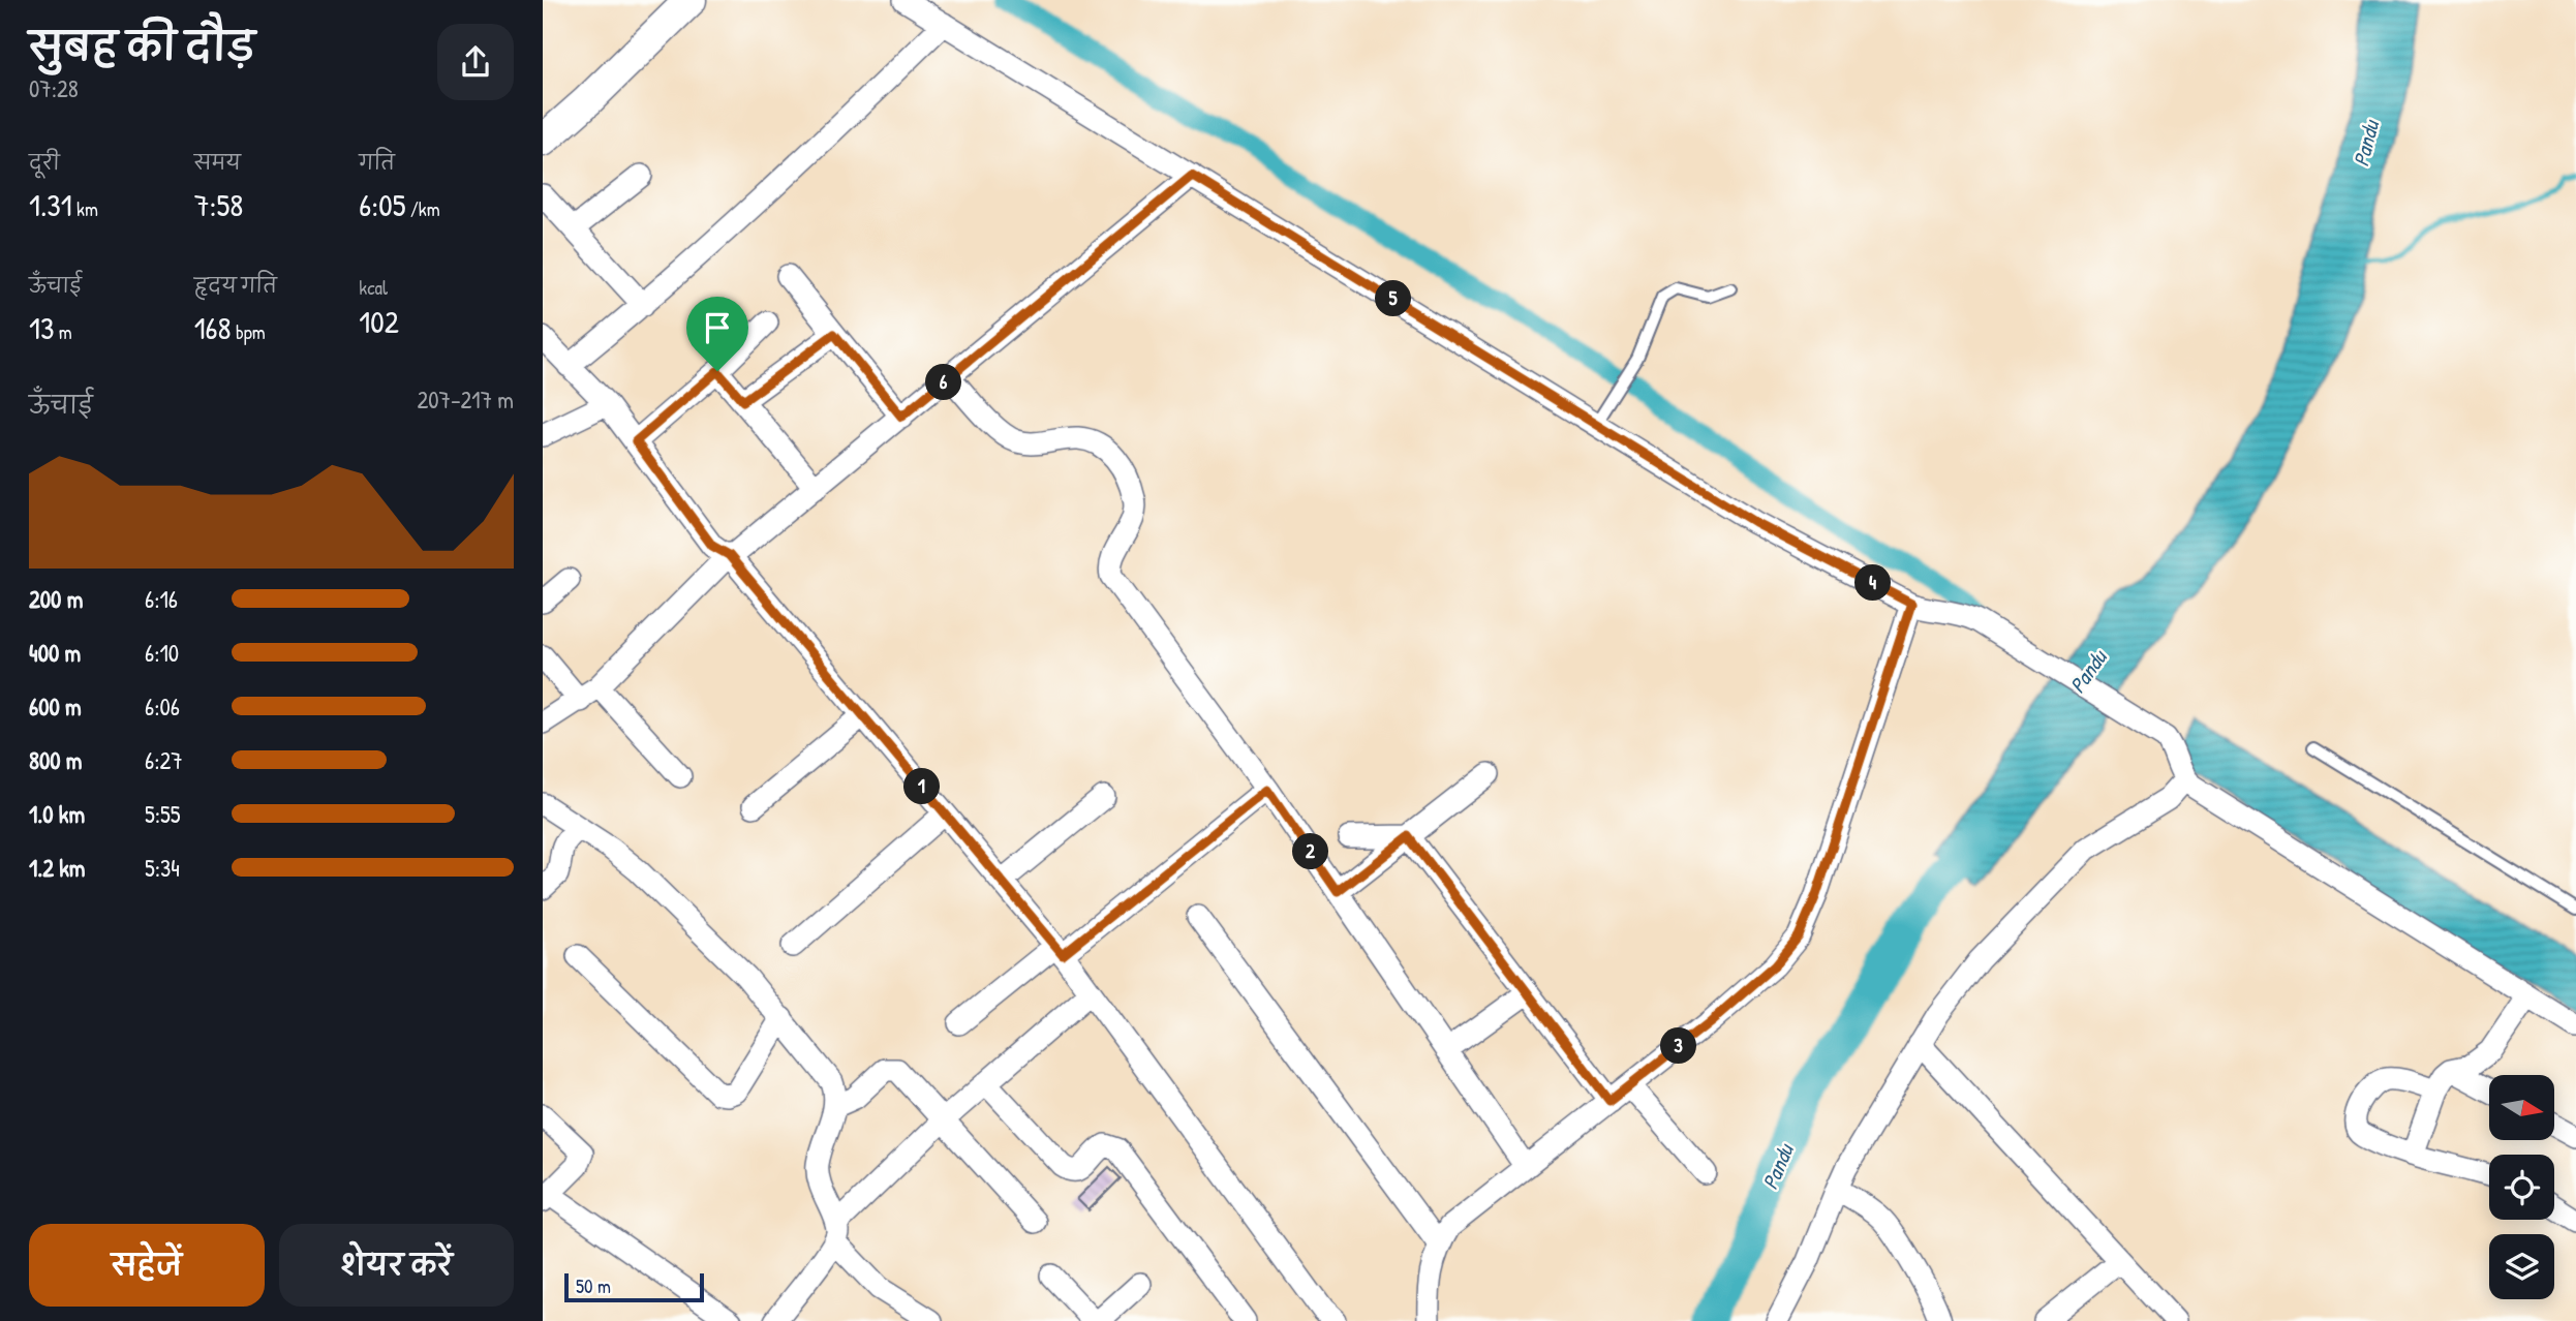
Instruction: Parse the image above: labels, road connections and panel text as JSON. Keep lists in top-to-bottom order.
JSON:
{
  "water": ["Pandu"],
  "scale_bar": "50 m",
  "north": "right",
  "page": {
    "heading": ["सुबह की दौड़", "07:28"],
    "stats": [
      ["दूरी", "1.31 km"],
      ["समय", "7:58"],
      ["गति", "6:05 /km"],
      ["ऊँचाई", "13 m"],
      ["हृदय गति", "168 bpm"],
      ["kcal", "102"]
    ],
    "pins": [
      "5",
      "6",
      "4",
      "1",
      "2",
      "3"
    ],
    "chart": ["ऊँचाई", "207–217 m"],
    "list": [
      {
        "name": "200 m",
        "note": "6:16"
      },
      {
        "name": "400 m",
        "note": "6:10"
      },
      {
        "name": "600 m",
        "note": "6:06"
      },
      {
        "name": "800 m",
        "note": "6:27"
      },
      {
        "name": "1.0 km",
        "note": "5:55"
      },
      {
        "name": "1.2 km",
        "note": "5:34"
      }
    ],
    "buttons": ["सहेजें", "शेयर करें"],
    "scale": "50 m"
  }
}
